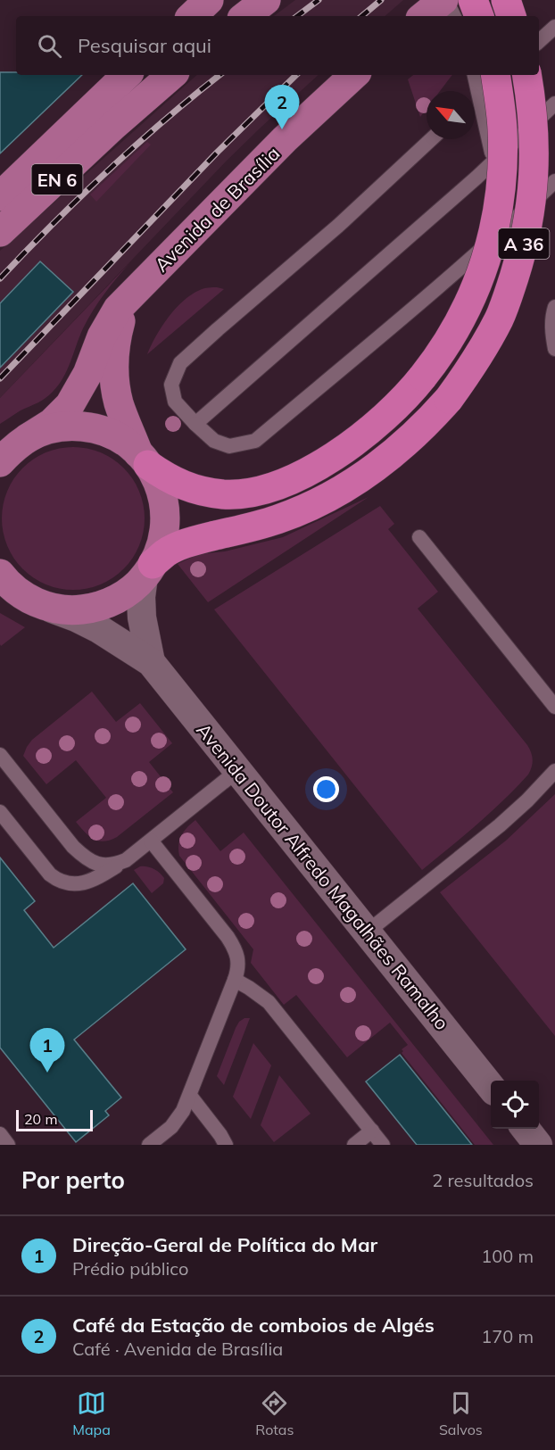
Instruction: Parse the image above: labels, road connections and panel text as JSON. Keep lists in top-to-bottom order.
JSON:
{
  "streets": {
    "highway": ["A 36"],
    "main road": ["EN 6", "Avenida de Brasília", "Avenida Doutor Alfredo Magalhães Ramalho"]
  },
  "crossings": [
    ["Avenida de Brasília", "A 36"],
    ["Avenida de Brasília", "Avenida Doutor Alfredo Magalhães Ramalho"],
    ["A 36", "Avenida Doutor Alfredo Magalhães Ramalho"]
  ],
  "scale_bar": "20 m",
  "north": "top left",
  "page": {
    "search": "Pesquisar aqui",
    "pins": ["2", "1"],
    "scale": "20 m",
    "heading": ["Por perto", "2 resultados"],
    "list": [
      {
        "mark": "1",
        "name": "Direção-Geral de Política do Mar",
        "note": "Prédio público",
        "value": "100 m"
      },
      {
        "mark": "2",
        "name": "Café da Estação de comboios de Algés",
        "note": "Café · Avenida de Brasília",
        "value": "170 m"
      }
    ],
    "nav": ["Mapa", "Rotas", "Salvos"]
  }
}
